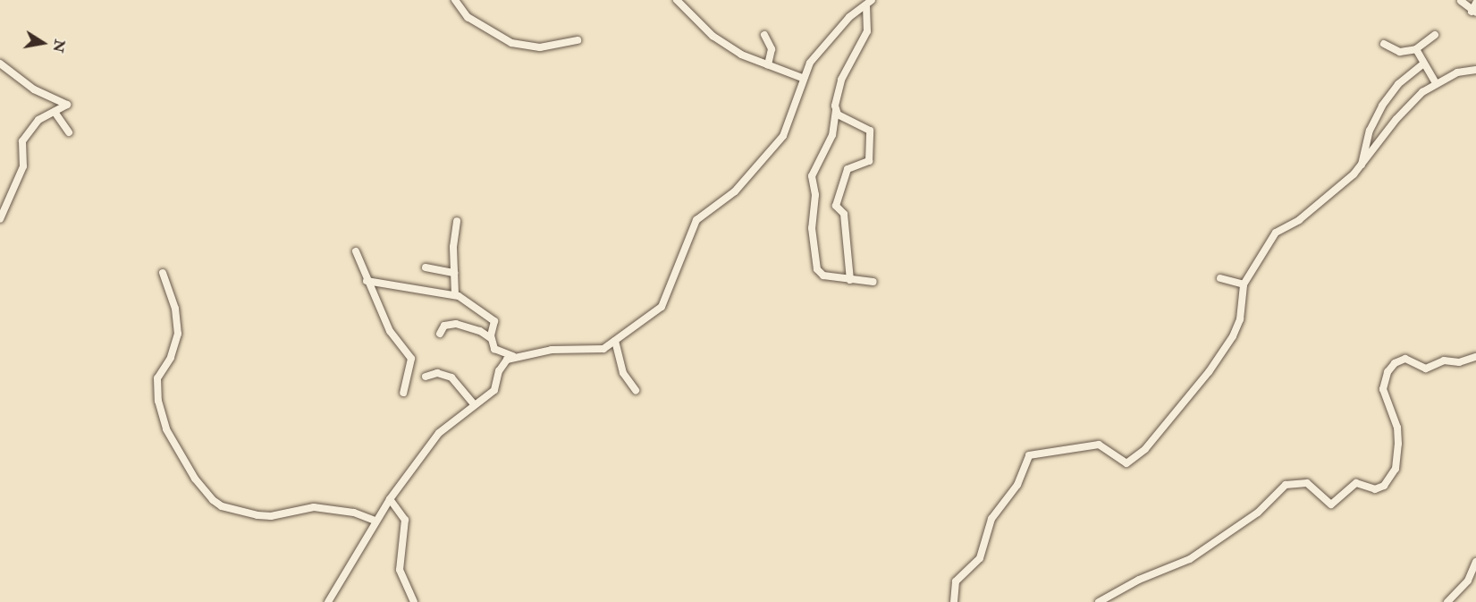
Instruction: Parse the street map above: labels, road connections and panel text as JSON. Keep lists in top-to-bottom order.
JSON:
{
  "north": "right"
}
